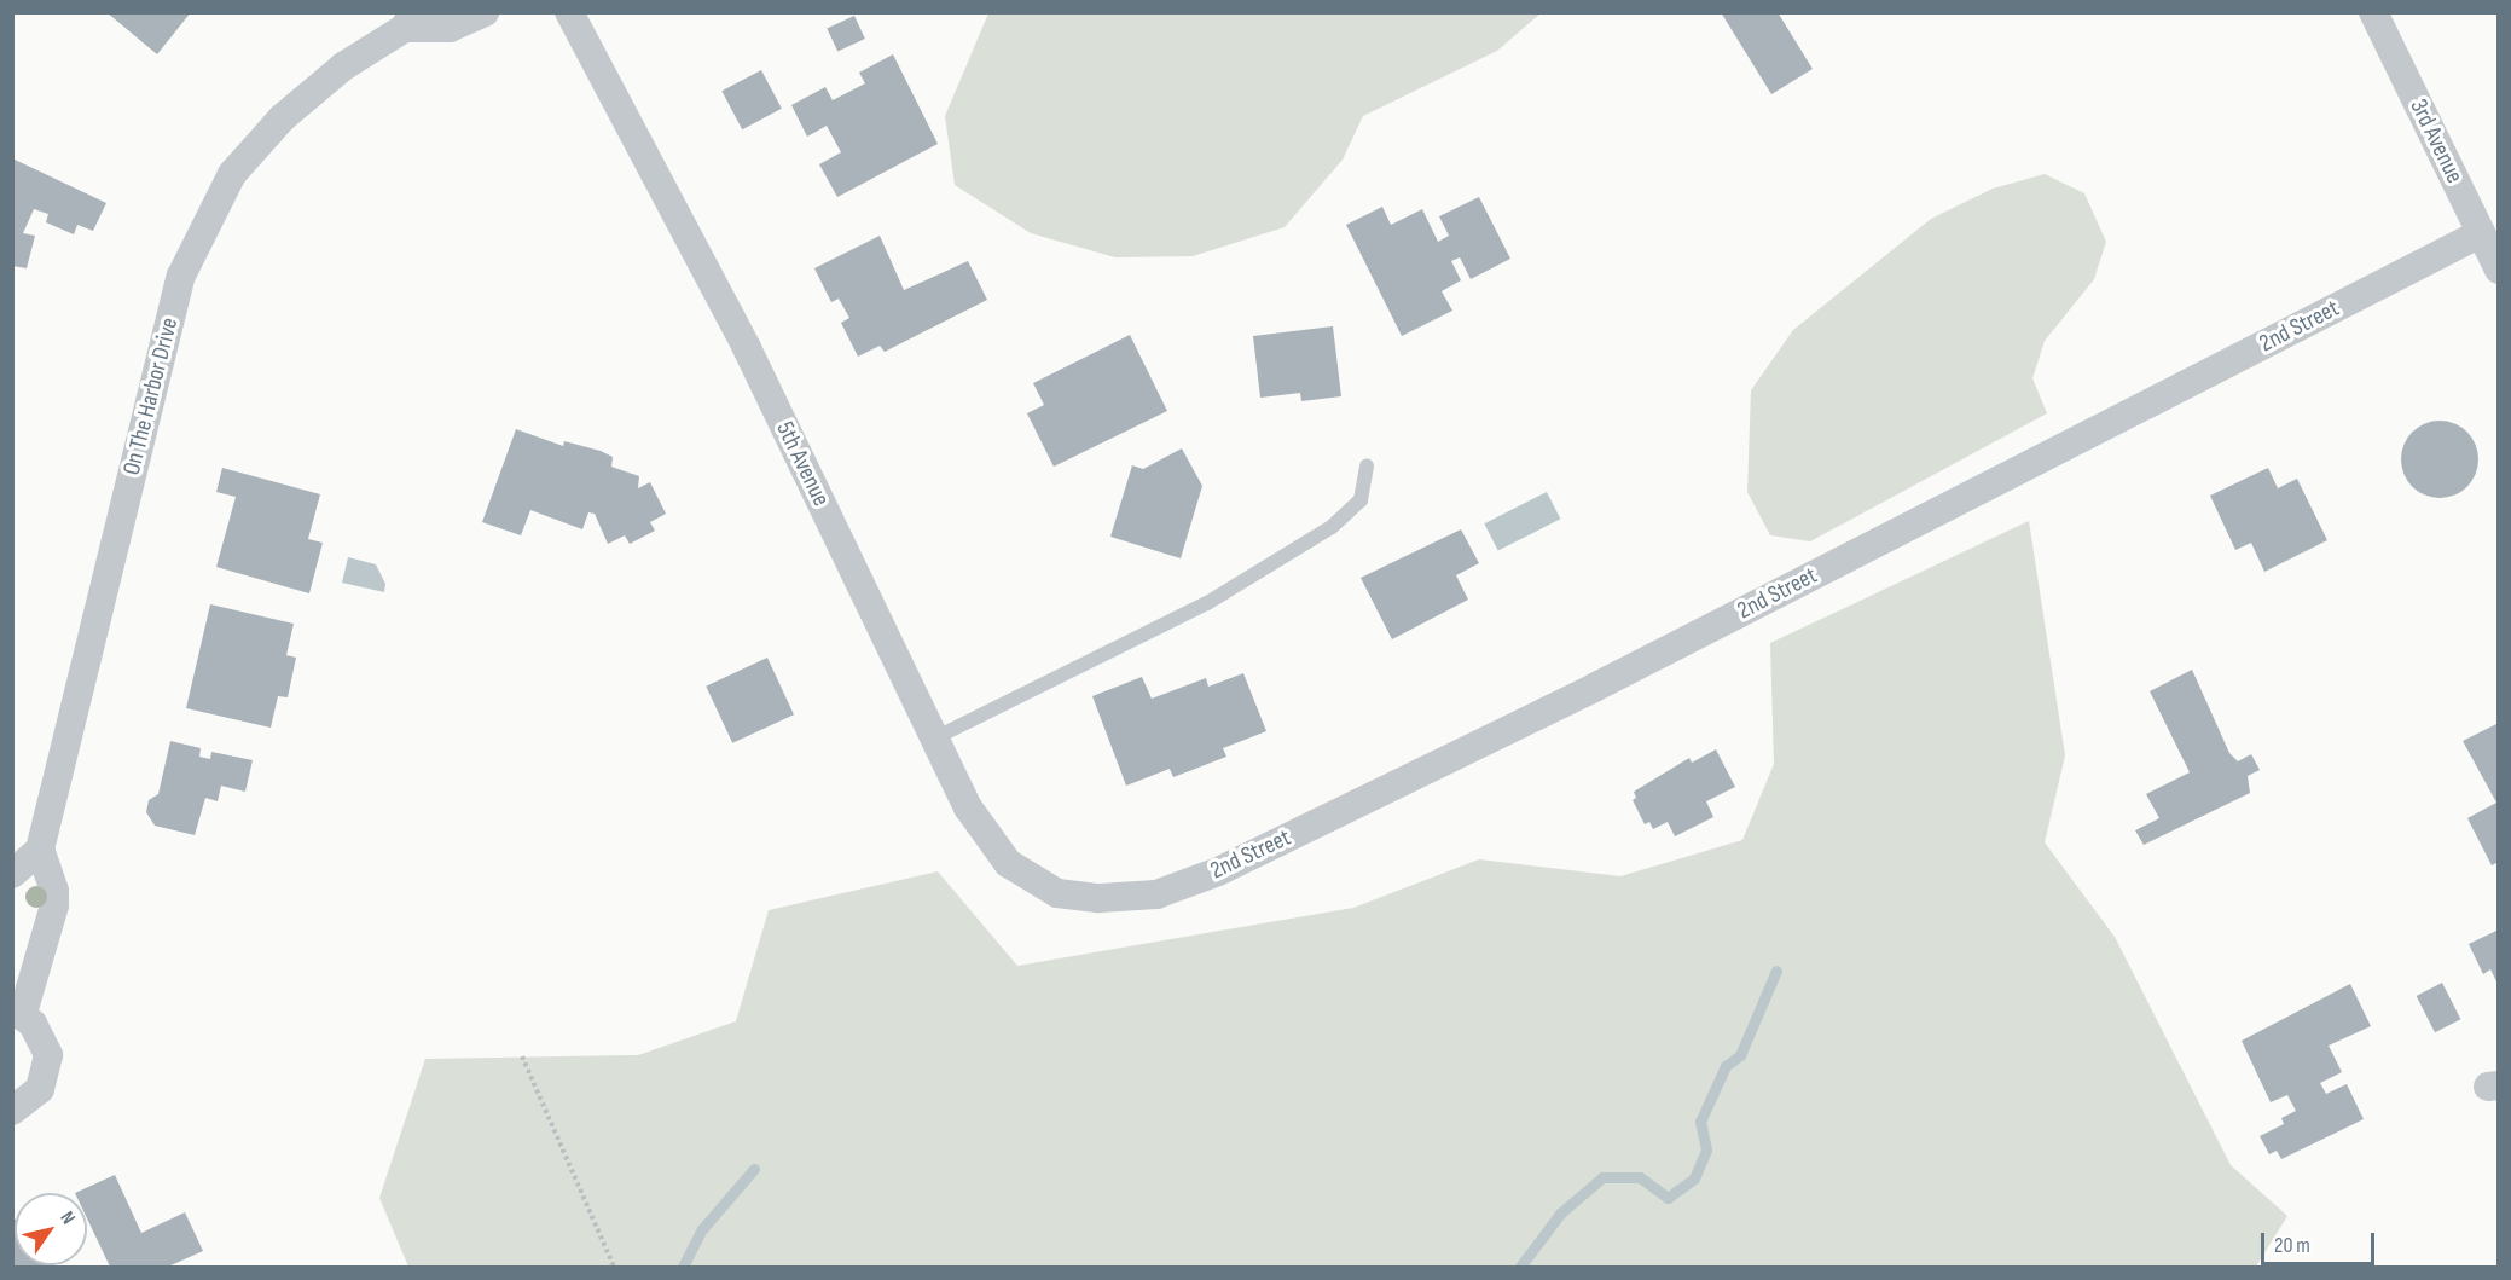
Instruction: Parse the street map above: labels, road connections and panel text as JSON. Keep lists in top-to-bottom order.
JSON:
{
  "streets": {
    "street": [
      "3rd Avenue",
      "2nd Street",
      "On The Harbor Drive",
      "5th Avenue"
    ]
  },
  "crossings": [
    ["3rd Avenue", "2nd Street"],
    ["2nd Street", "5th Avenue"]
  ],
  "scale_bar": "20 m",
  "north": "top right"
}
